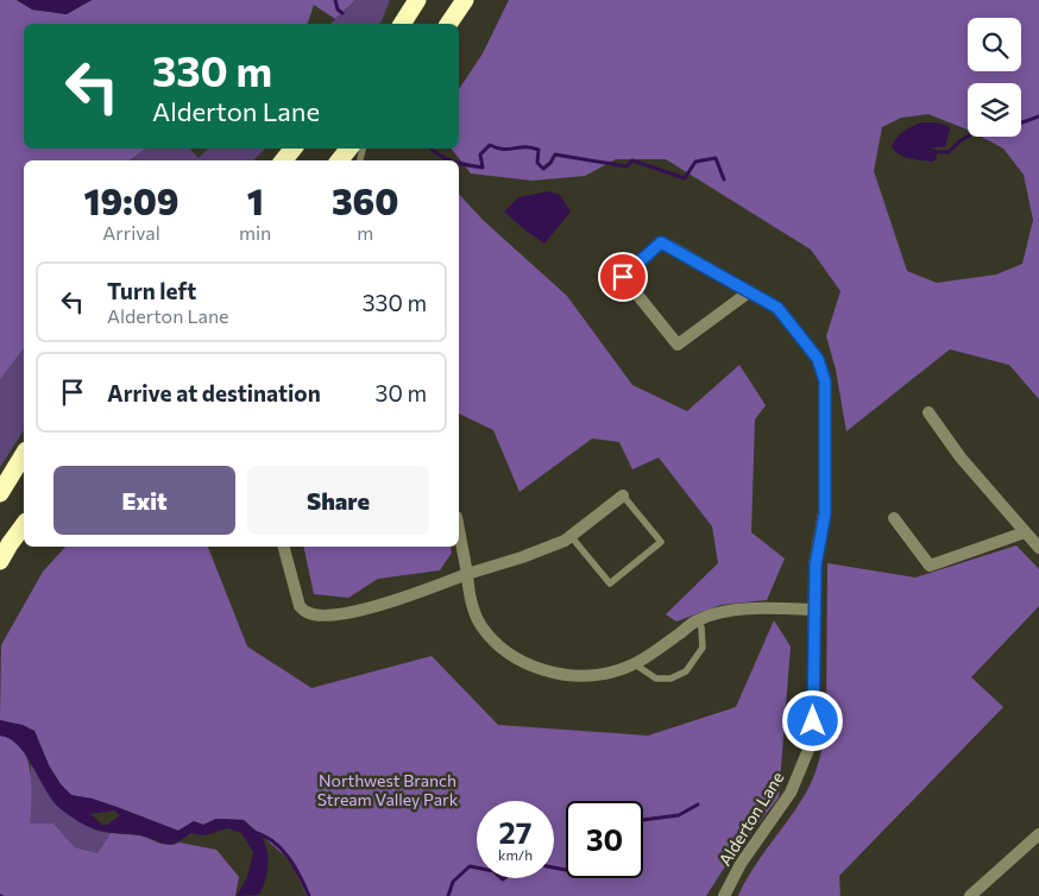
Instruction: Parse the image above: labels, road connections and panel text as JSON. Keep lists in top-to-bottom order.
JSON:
{
  "streets": {
    "street": ["Alderton Lane"]
  },
  "parks": ["Northwest Branch Stream Valley Park"],
  "page": {
    "turn": ["330 m", "Alderton Lane"],
    "eta": [
      "19:09",
      "Arrival",
      "1",
      "min",
      "360",
      "m"
    ],
    "list": [
      {
        "name": "Turn left",
        "note": "Alderton Lane",
        "value": "330 m"
      },
      {
        "name": "Arrive at destination",
        "value": "30 m"
      }
    ],
    "buttons": ["Exit", "Share"],
    "speed": "27 km/h",
    "limit": "30"
  }
}
